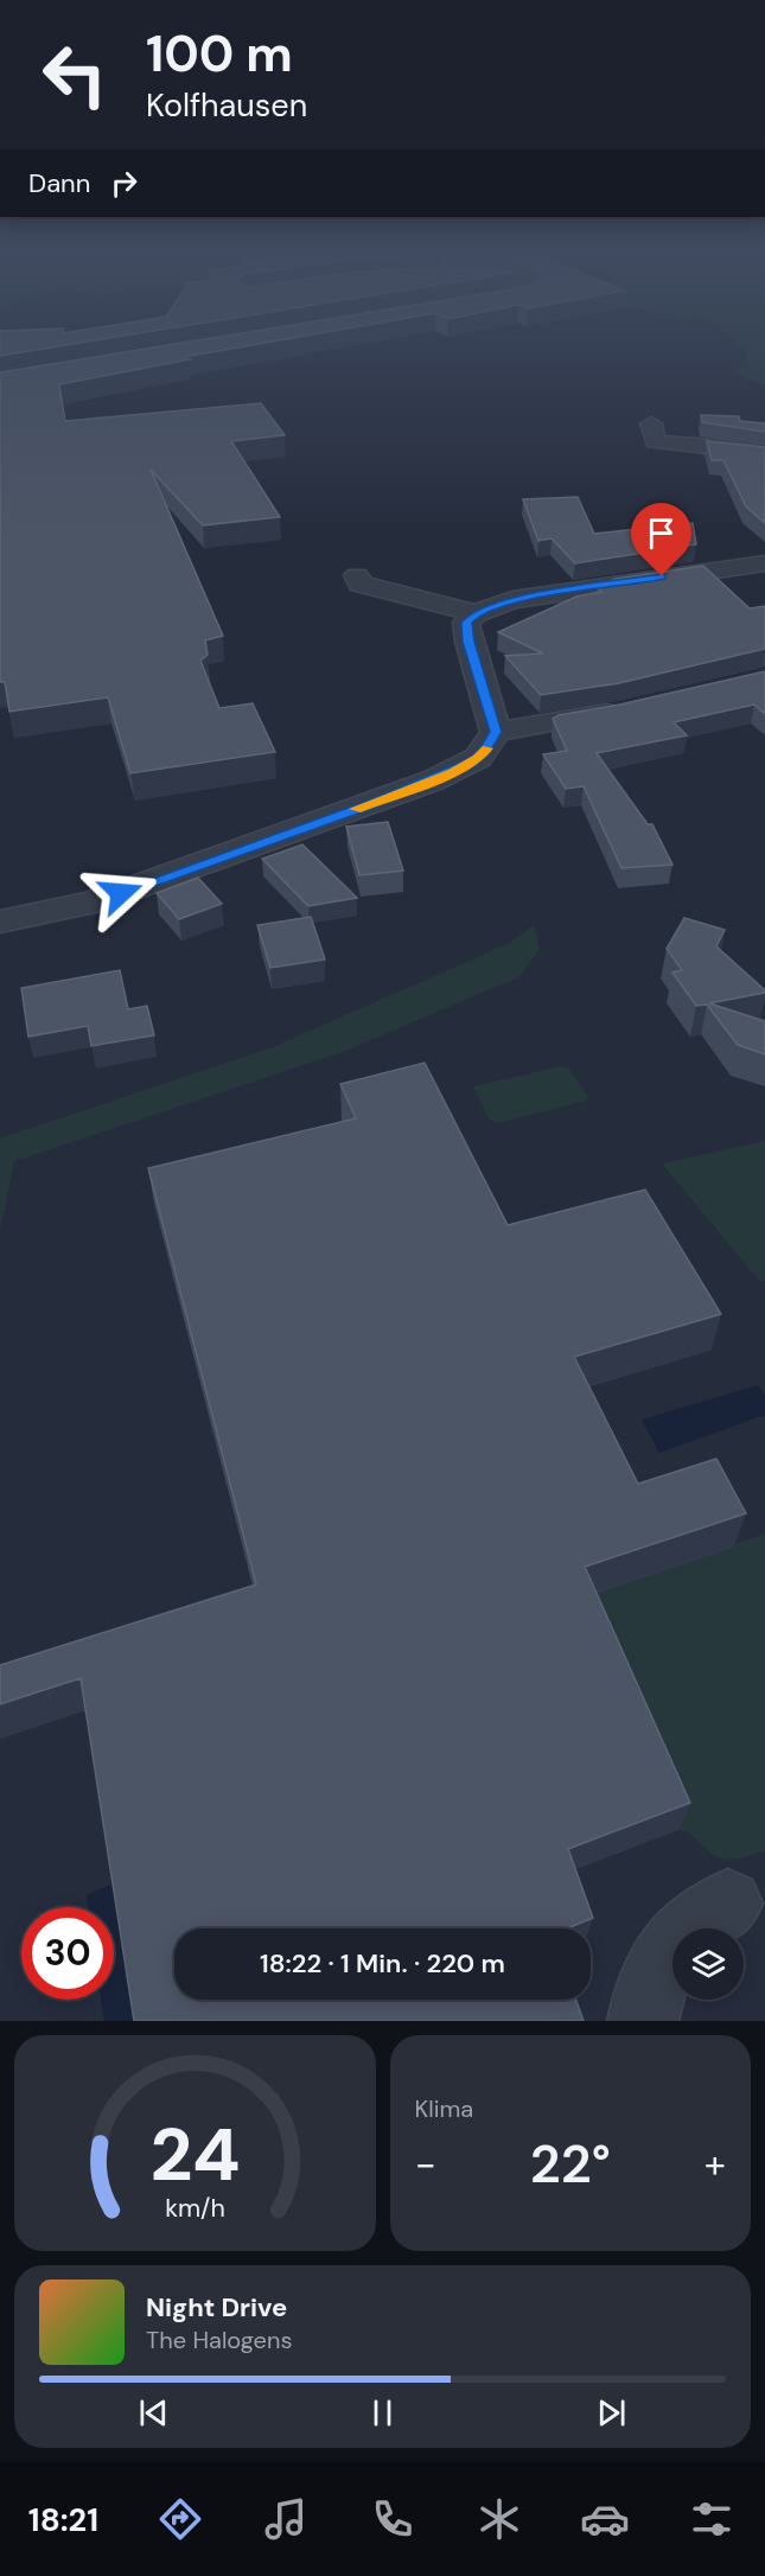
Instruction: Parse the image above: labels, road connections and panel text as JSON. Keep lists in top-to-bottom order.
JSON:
{
  "page": {
    "turn": ["100 m", "Kolfhausen"],
    "then": "Dann",
    "limit": "30",
    "trip": "18:22 · 1 Min. · 220 m",
    "tile": "Klima",
    "heat": ["−", "22°", "+"],
    "song": ["Night Drive", "The Halogens"],
    "tabs": "18:21",
    "gauge": ["24", "km/h"]
  }
}
